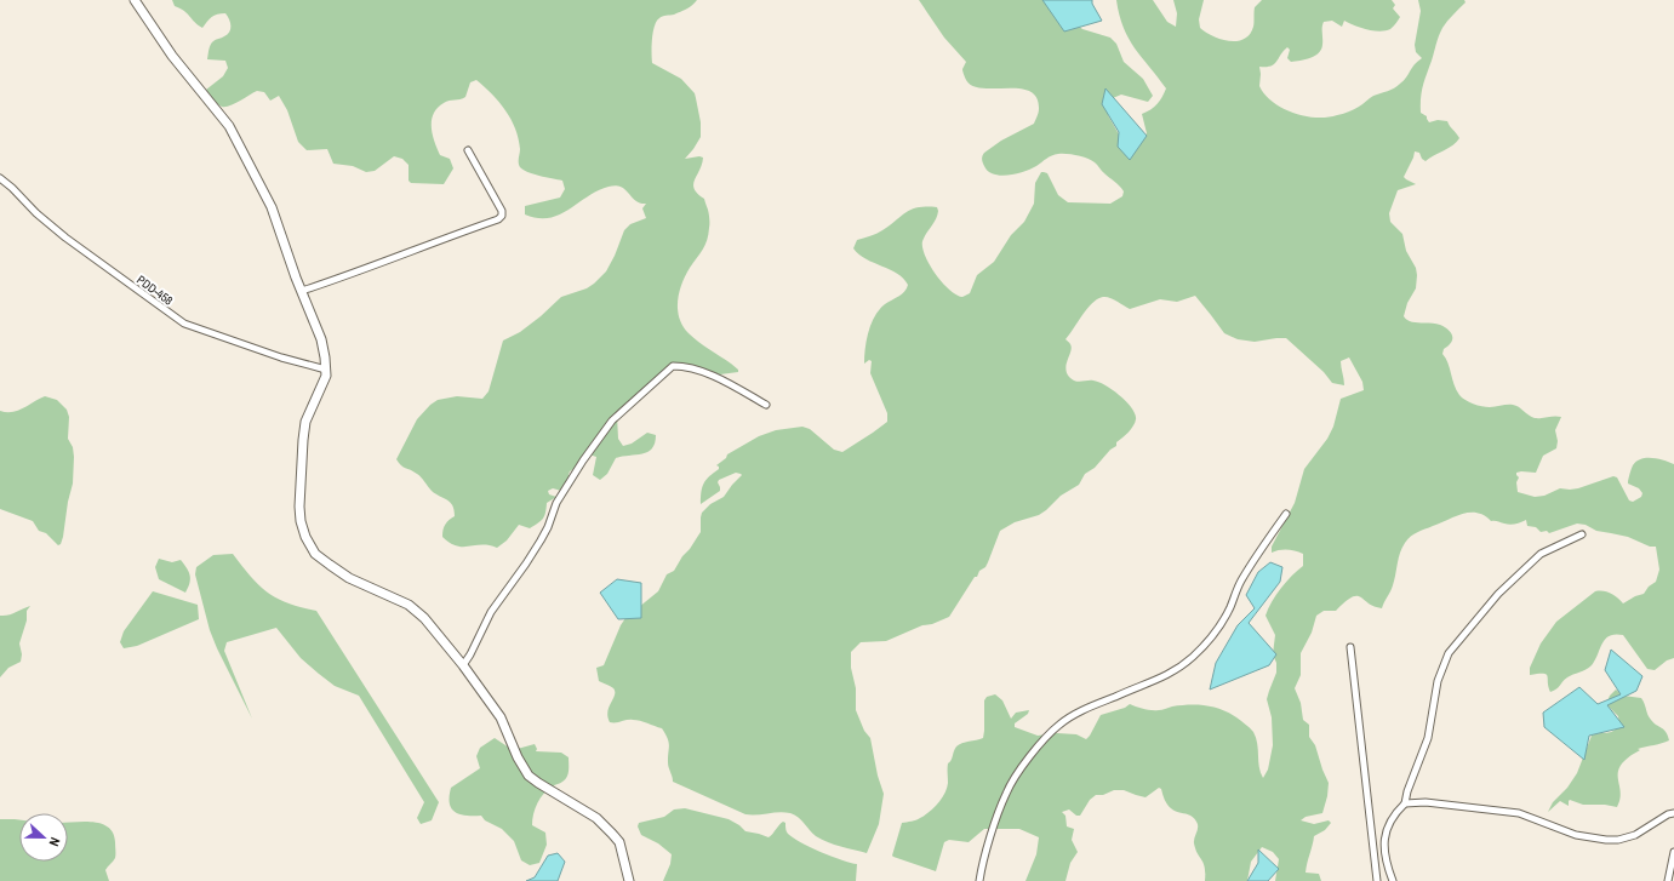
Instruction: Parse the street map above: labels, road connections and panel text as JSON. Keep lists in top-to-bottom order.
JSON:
{
  "streets": {
    "street": ["PDD-458"]
  },
  "north": "right"
}
